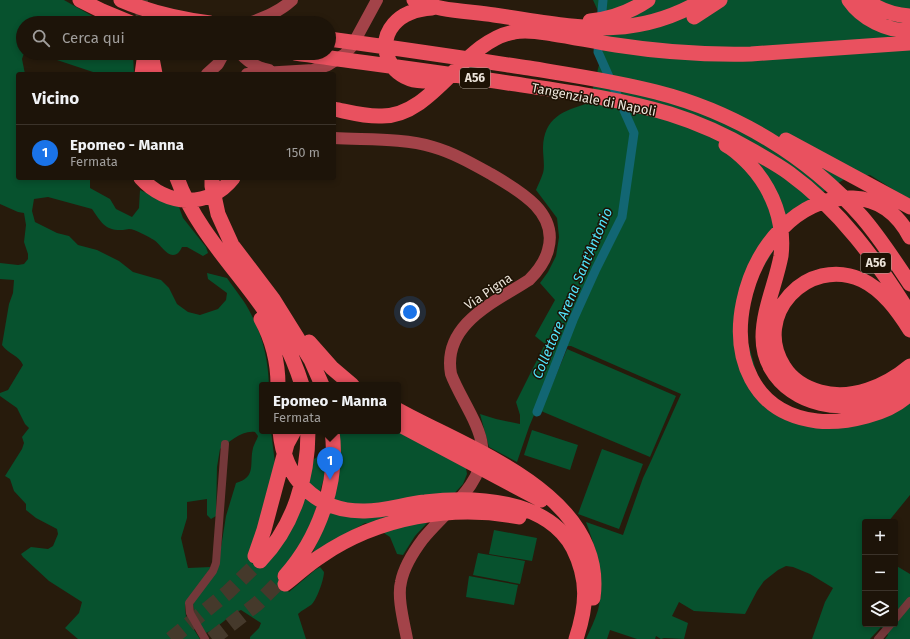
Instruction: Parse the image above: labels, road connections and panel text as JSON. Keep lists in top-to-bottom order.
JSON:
{
  "streets": {
    "highway": ["A56", "Tangenziale di Napoli"],
    "main road": ["Via Pigna"]
  },
  "water": ["Collettore Arena Sant'Antonio"],
  "page": {
    "search": "Cerca qui",
    "heading": "Vicino",
    "list": [
      {
        "mark": "1",
        "name": "Epomeo - Manna",
        "note": "Fermata",
        "value": "150 m"
      }
    ],
    "popup": ["Epomeo - Manna", "Fermata"],
    "pins": "1",
    "map_buttons": ["+", "−"]
  }
}
